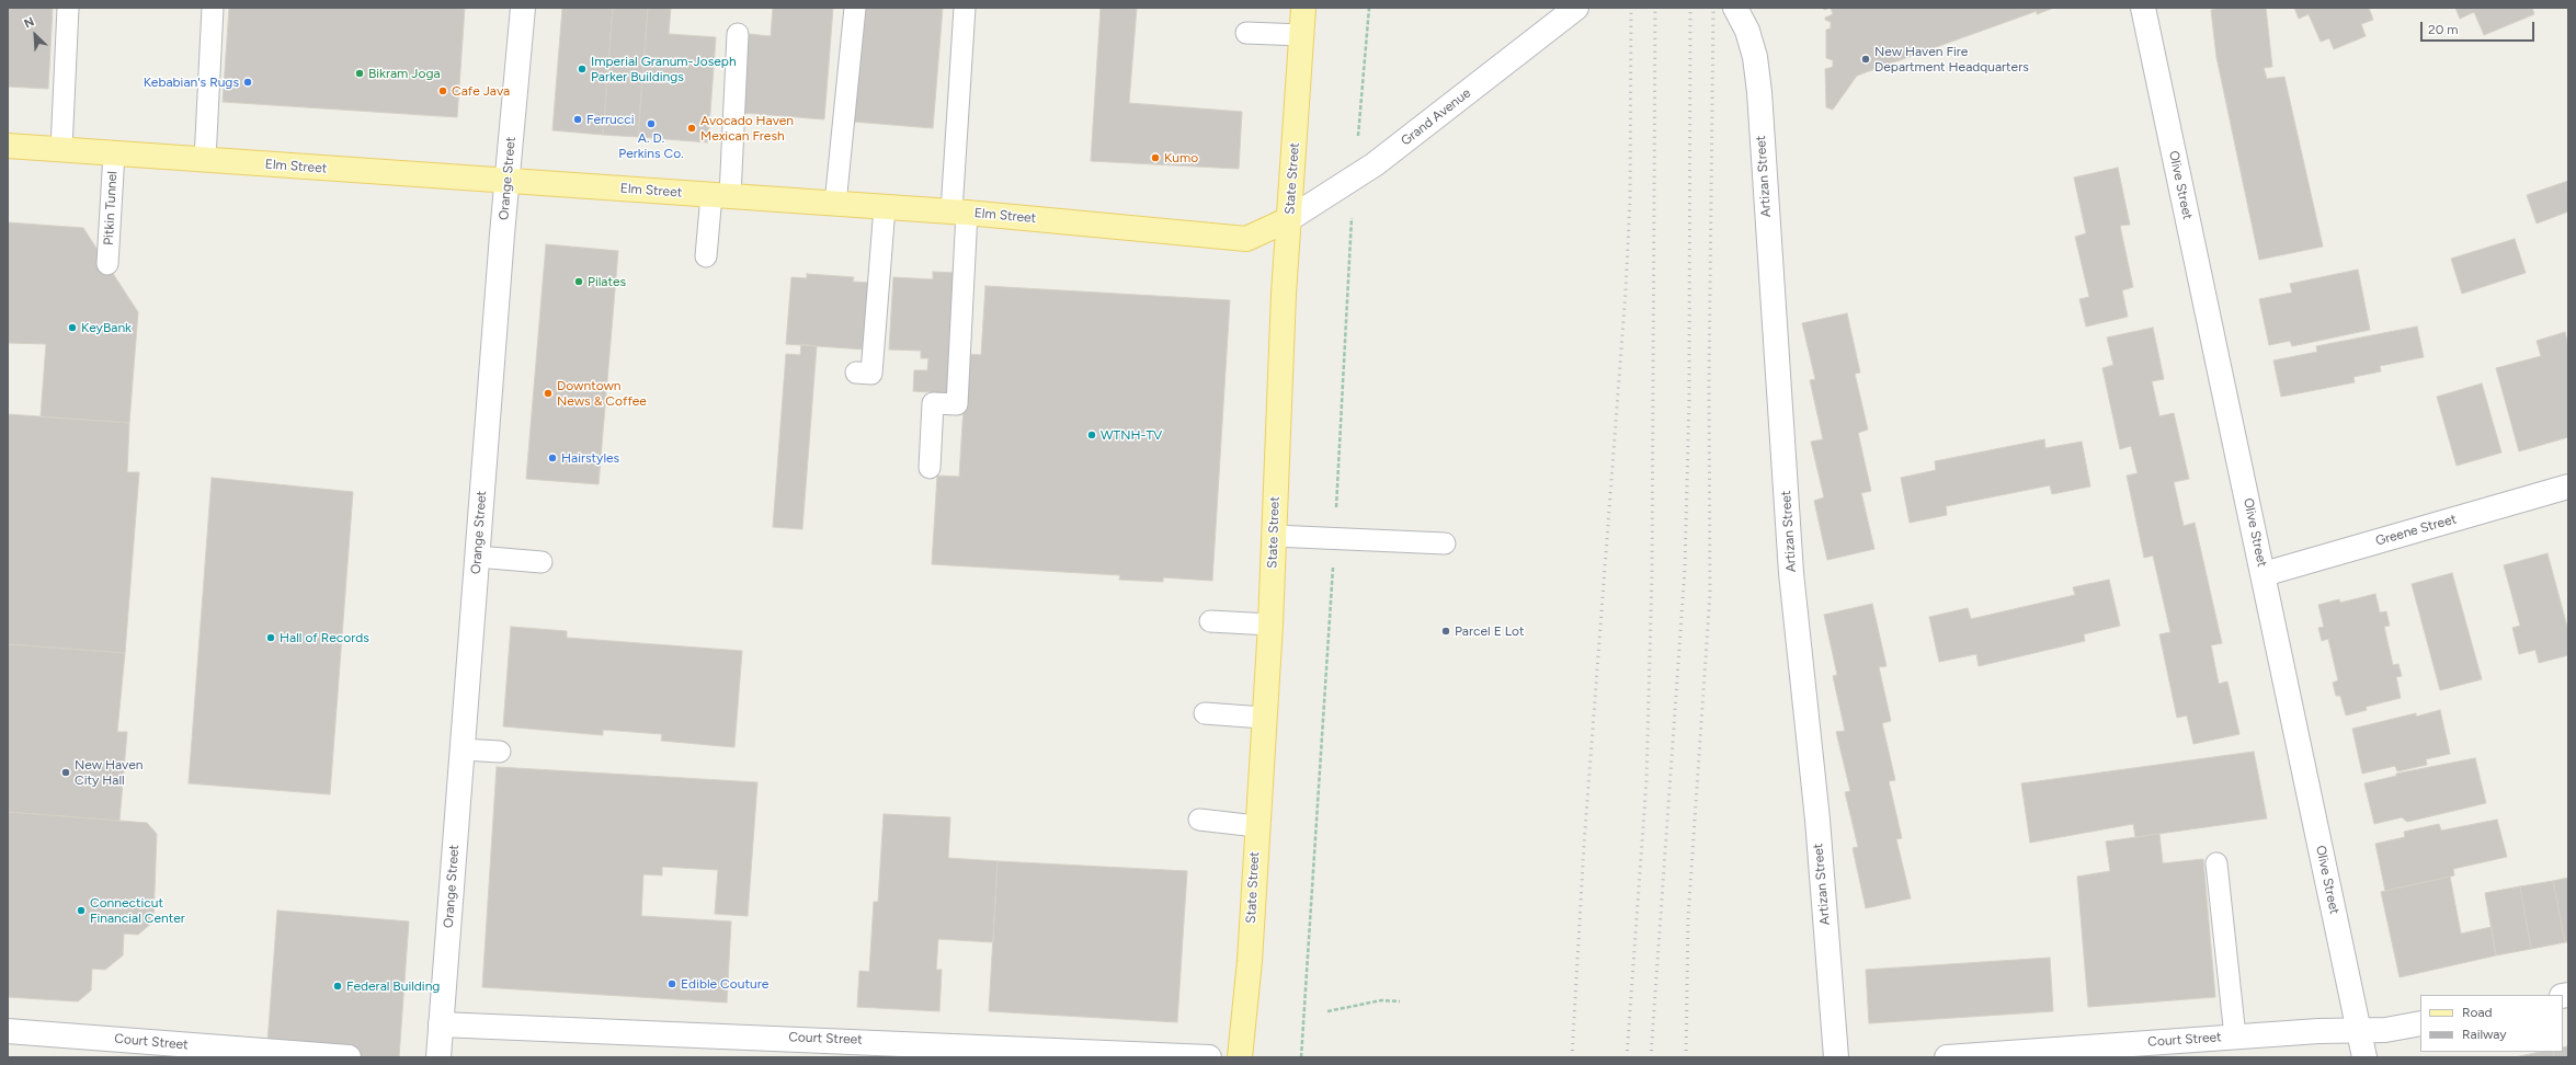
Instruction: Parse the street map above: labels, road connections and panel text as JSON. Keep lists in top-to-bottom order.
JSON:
{
  "streets": {
    "main road": ["Elm Street", "State Street"],
    "street": [
      "Grand Avenue",
      "Artizan Street",
      "Orange Street",
      "Olive Street",
      "Greene Street",
      "Court Street"
    ],
    "lane": ["Pitkin Tunnel"]
  },
  "crossings": [
    ["Grand Avenue", "Elm Street"],
    ["Grand Avenue", "State Street"],
    ["Elm Street", "Orange Street"],
    ["Elm Street", "State Street"],
    ["Elm Street", "Pitkin Tunnel"],
    ["Orange Street", "Court Street"],
    ["Olive Street", "Greene Street"],
    ["Olive Street", "Court Street"]
  ],
  "places": [
    "New Haven Fire Department Headquarters",
    "Imperial Granum-Joseph Parker Buildings",
    "Bikram Joga",
    "Kebabian's Rugs",
    "Cafe Java",
    "Ferrucci",
    "A. D. Perkins Co.",
    "Avocado Haven Mexican Fresh",
    "Kumo",
    "Pilates",
    "KeyBank",
    "Downtown News & Coffee",
    "WTNH-TV",
    "Hairstyles",
    "Parcel E Lot",
    "Hall of Records",
    "New Haven City Hall",
    "Connecticut Financial Center",
    "Edible Couture",
    "Federal Building"
  ],
  "legend": ["Road", "Railway"],
  "scale_bar": "20 m",
  "north": "top left"
}
